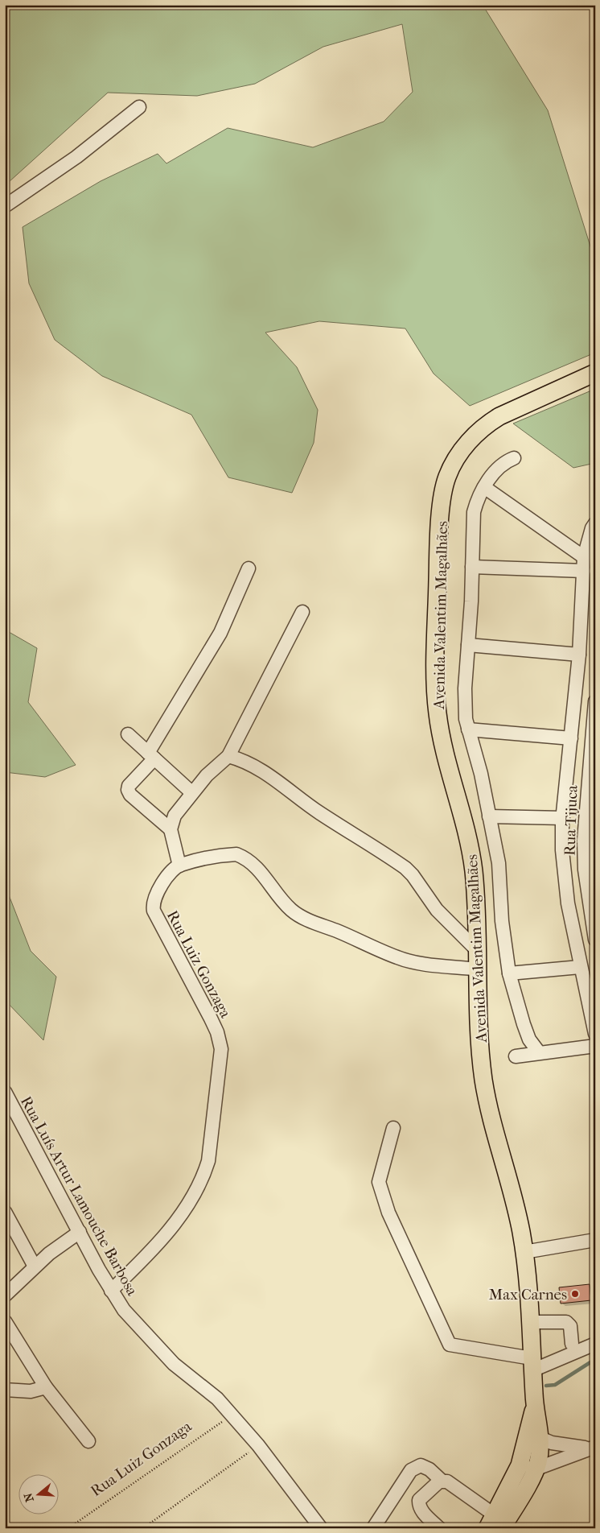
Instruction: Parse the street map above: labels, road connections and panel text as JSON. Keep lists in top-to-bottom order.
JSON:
{
  "streets": {
    "main road": ["Avenida Valentim Magalhães"],
    "street": ["Rua Tijuca", "Rua Luiz Gonzaga", "Rua Luís Artur Lamouche Barbosa"]
  },
  "crossings": [
    ["Rua Luiz Gonzaga", "Rua Luís Artur Lamouche Barbosa"]
  ],
  "places": ["Max Carnes"],
  "north": "left"
}
